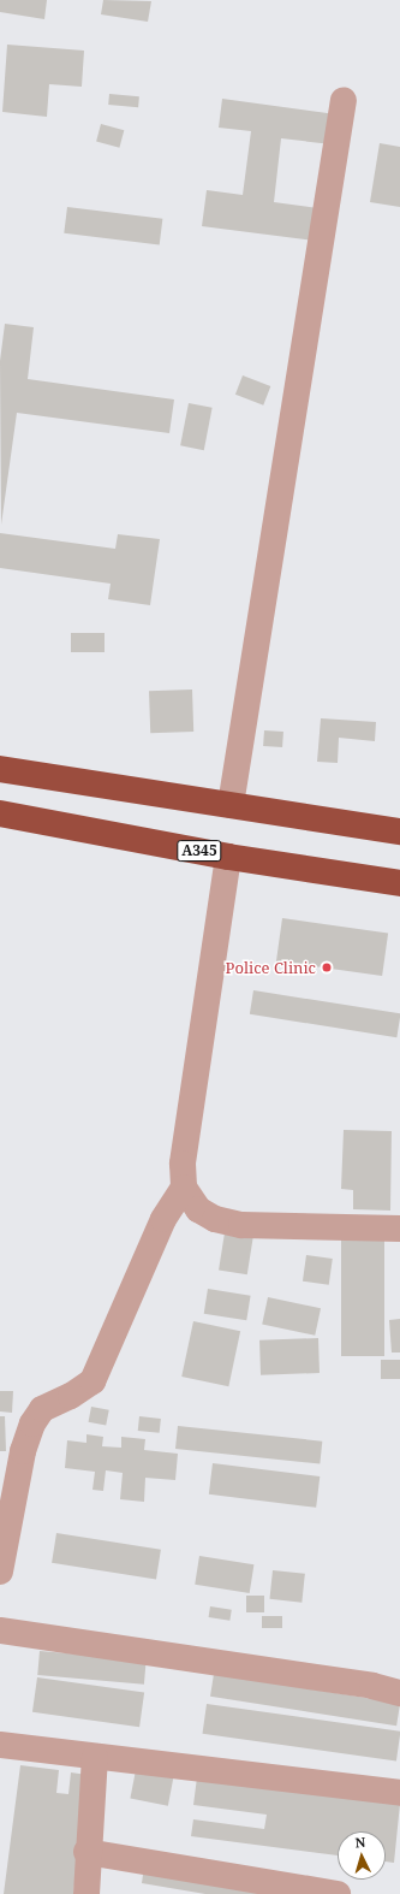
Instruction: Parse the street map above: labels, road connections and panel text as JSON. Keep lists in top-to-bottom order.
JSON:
{
  "streets": {
    "highway": ["A345"]
  },
  "places": ["Police Clinic"],
  "north": "top"
}
